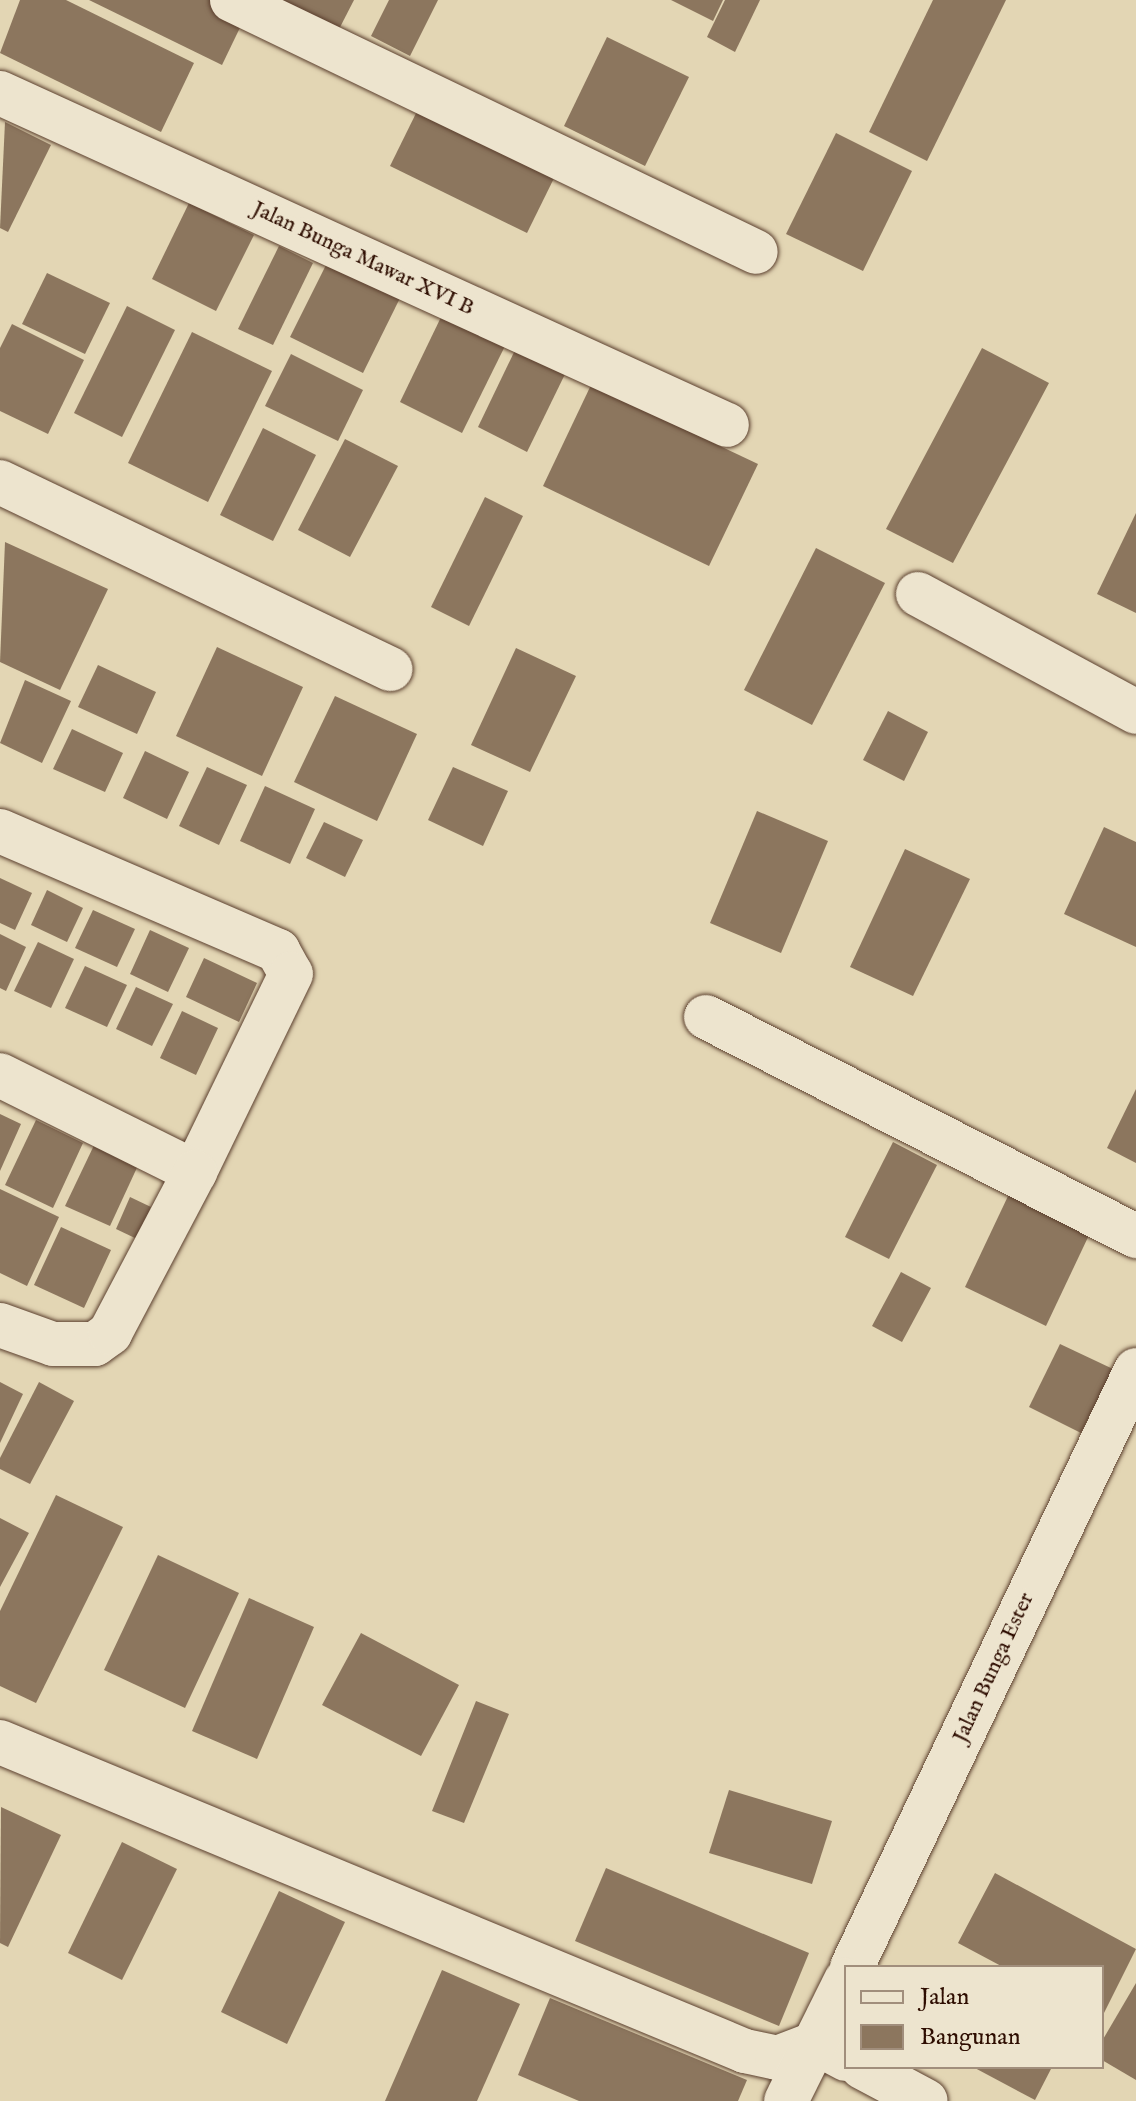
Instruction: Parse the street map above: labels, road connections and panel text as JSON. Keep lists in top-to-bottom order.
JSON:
{
  "streets": {
    "street": ["Jalan Bunga Mawar XVI B", "Jalan Bunga Ester"]
  },
  "legend": ["Jalan", "Bangunan"]
}
